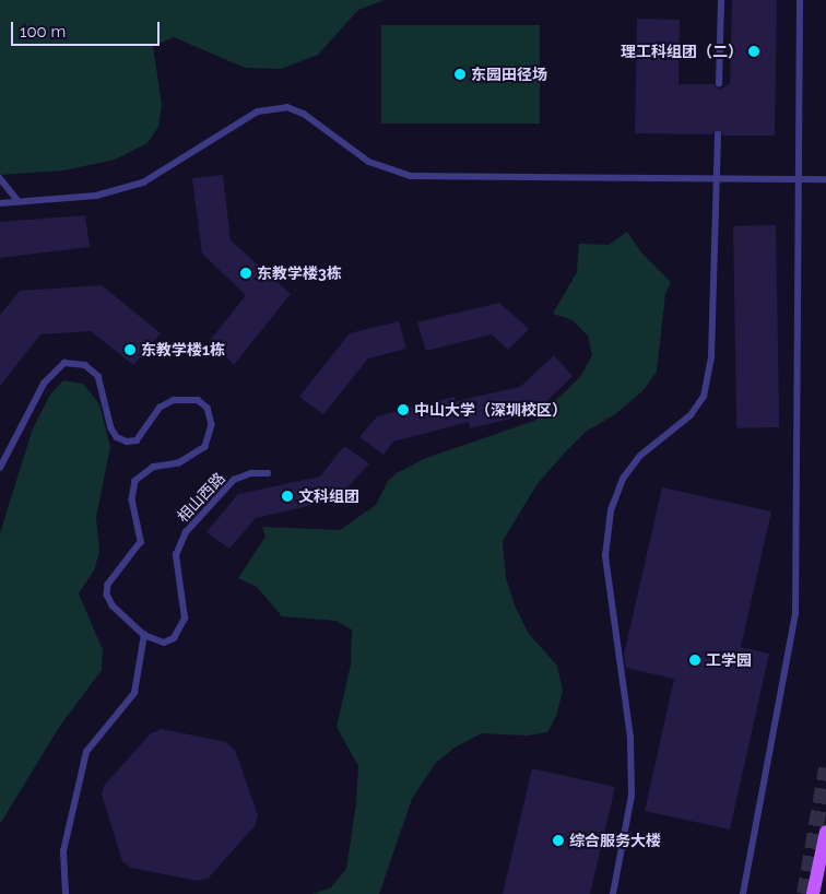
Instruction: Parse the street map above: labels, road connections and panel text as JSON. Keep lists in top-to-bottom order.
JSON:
{
  "streets": {
    "lane": ["相山西路"]
  },
  "places": [
    "理工科组团（二）",
    "东园田径场",
    "东教学楼3栋",
    "东教学楼1栋",
    "中山大学（深圳校区）",
    "文科组团",
    "工学园",
    "综合服务大楼"
  ],
  "scale_bar": "100 m"
}
